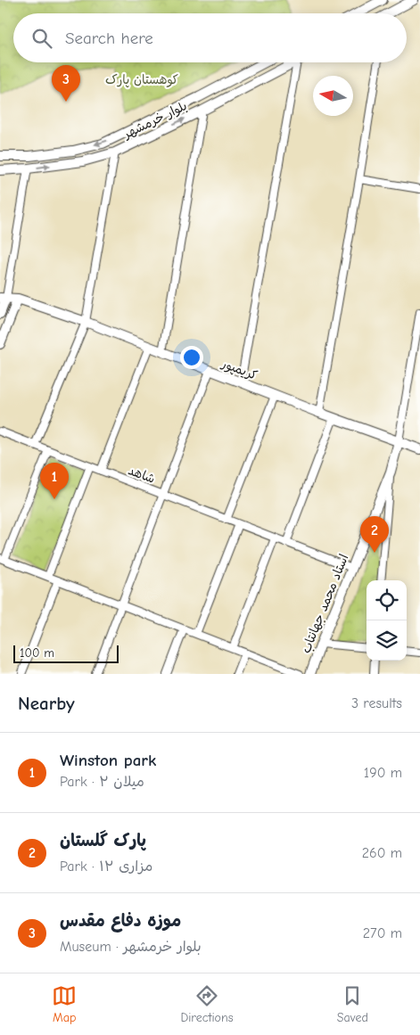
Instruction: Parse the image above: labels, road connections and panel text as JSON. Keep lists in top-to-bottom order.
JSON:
{
  "streets": {
    "street": [
      "بلوار خرمشهر",
      "کریمپور",
      "شاهد",
      "استاد محمد جهانتاب"
    ]
  },
  "crossings": [
    ["کریمپور", "استاد محمد جهانتاب"],
    ["شاهد", "استاد محمد جهانتاب"]
  ],
  "parks": ["کوهستان پارک"],
  "scale_bar": "100 m",
  "north": "left",
  "page": {
    "search": "Search here",
    "pins": ["3", "1", "2"],
    "scale": "100 m",
    "heading": ["Nearby", "3 results"],
    "list": [
      {
        "mark": "1",
        "name": "Winston park",
        "note": "Park · میلان ۲",
        "value": "190 m"
      },
      {
        "mark": "2",
        "name": "پارک گلستان",
        "note": "Park · مزاری ۱۲",
        "value": "260 m"
      },
      {
        "mark": "3",
        "name": "موزه دفاع مقدس",
        "note": "Museum · بلوار خرمشهر",
        "value": "270 m"
      }
    ],
    "nav": ["Map", "Directions", "Saved"]
  }
}
